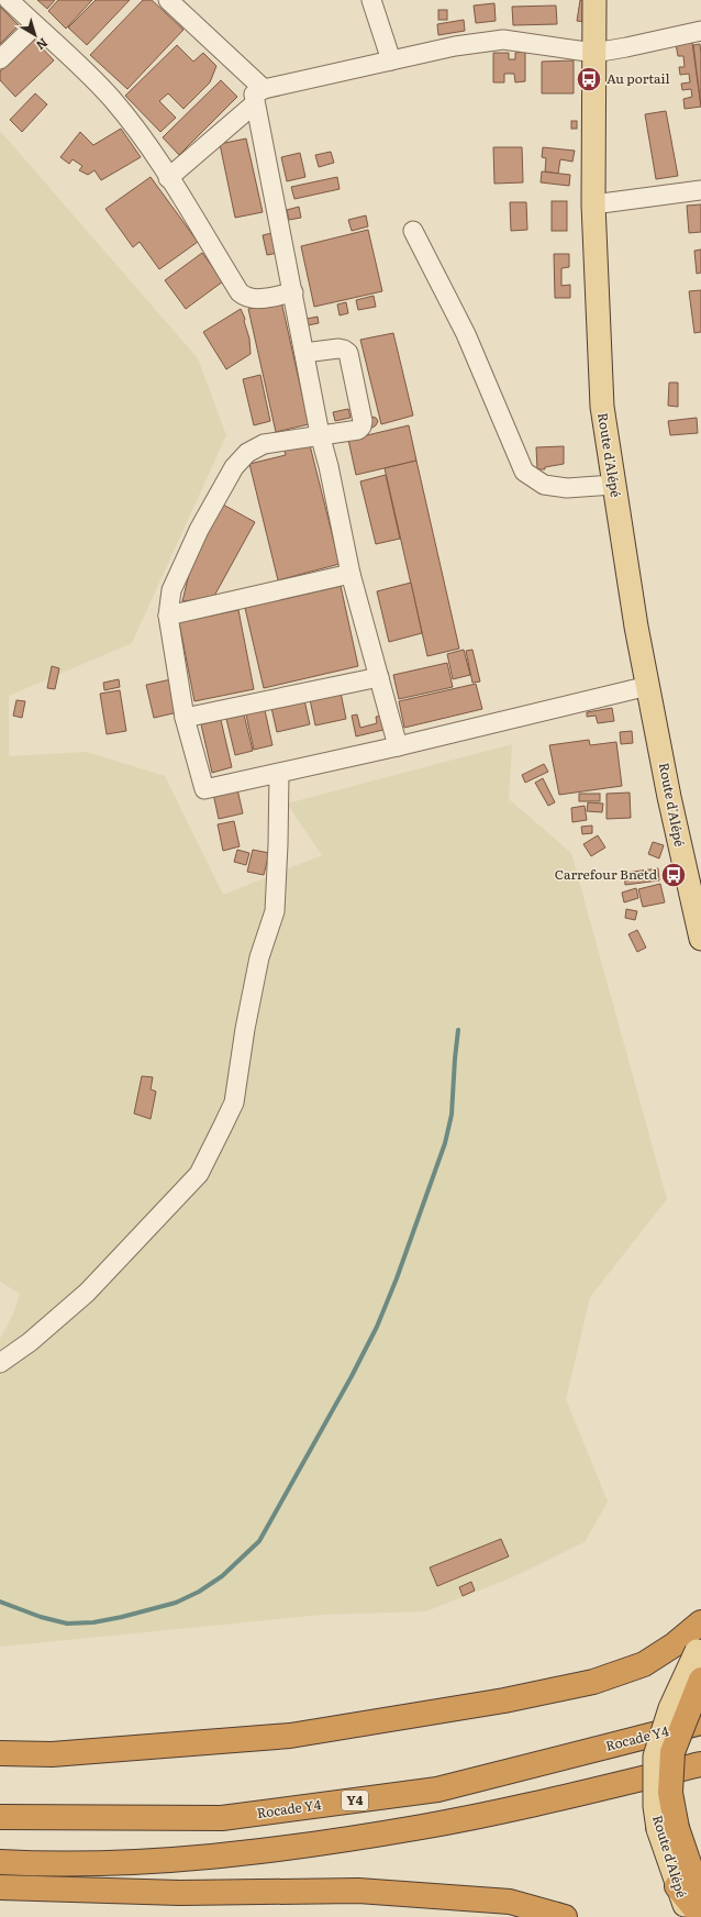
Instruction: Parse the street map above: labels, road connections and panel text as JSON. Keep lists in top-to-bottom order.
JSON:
{
  "streets": {
    "highway": ["Rocade Y4", "Y4"],
    "main road": ["Route d'Alépé"]
  },
  "places": {
    "bus stop": ["Au portail", "Carrefour Bnetd"]
  },
  "north": "bottom right"
}
